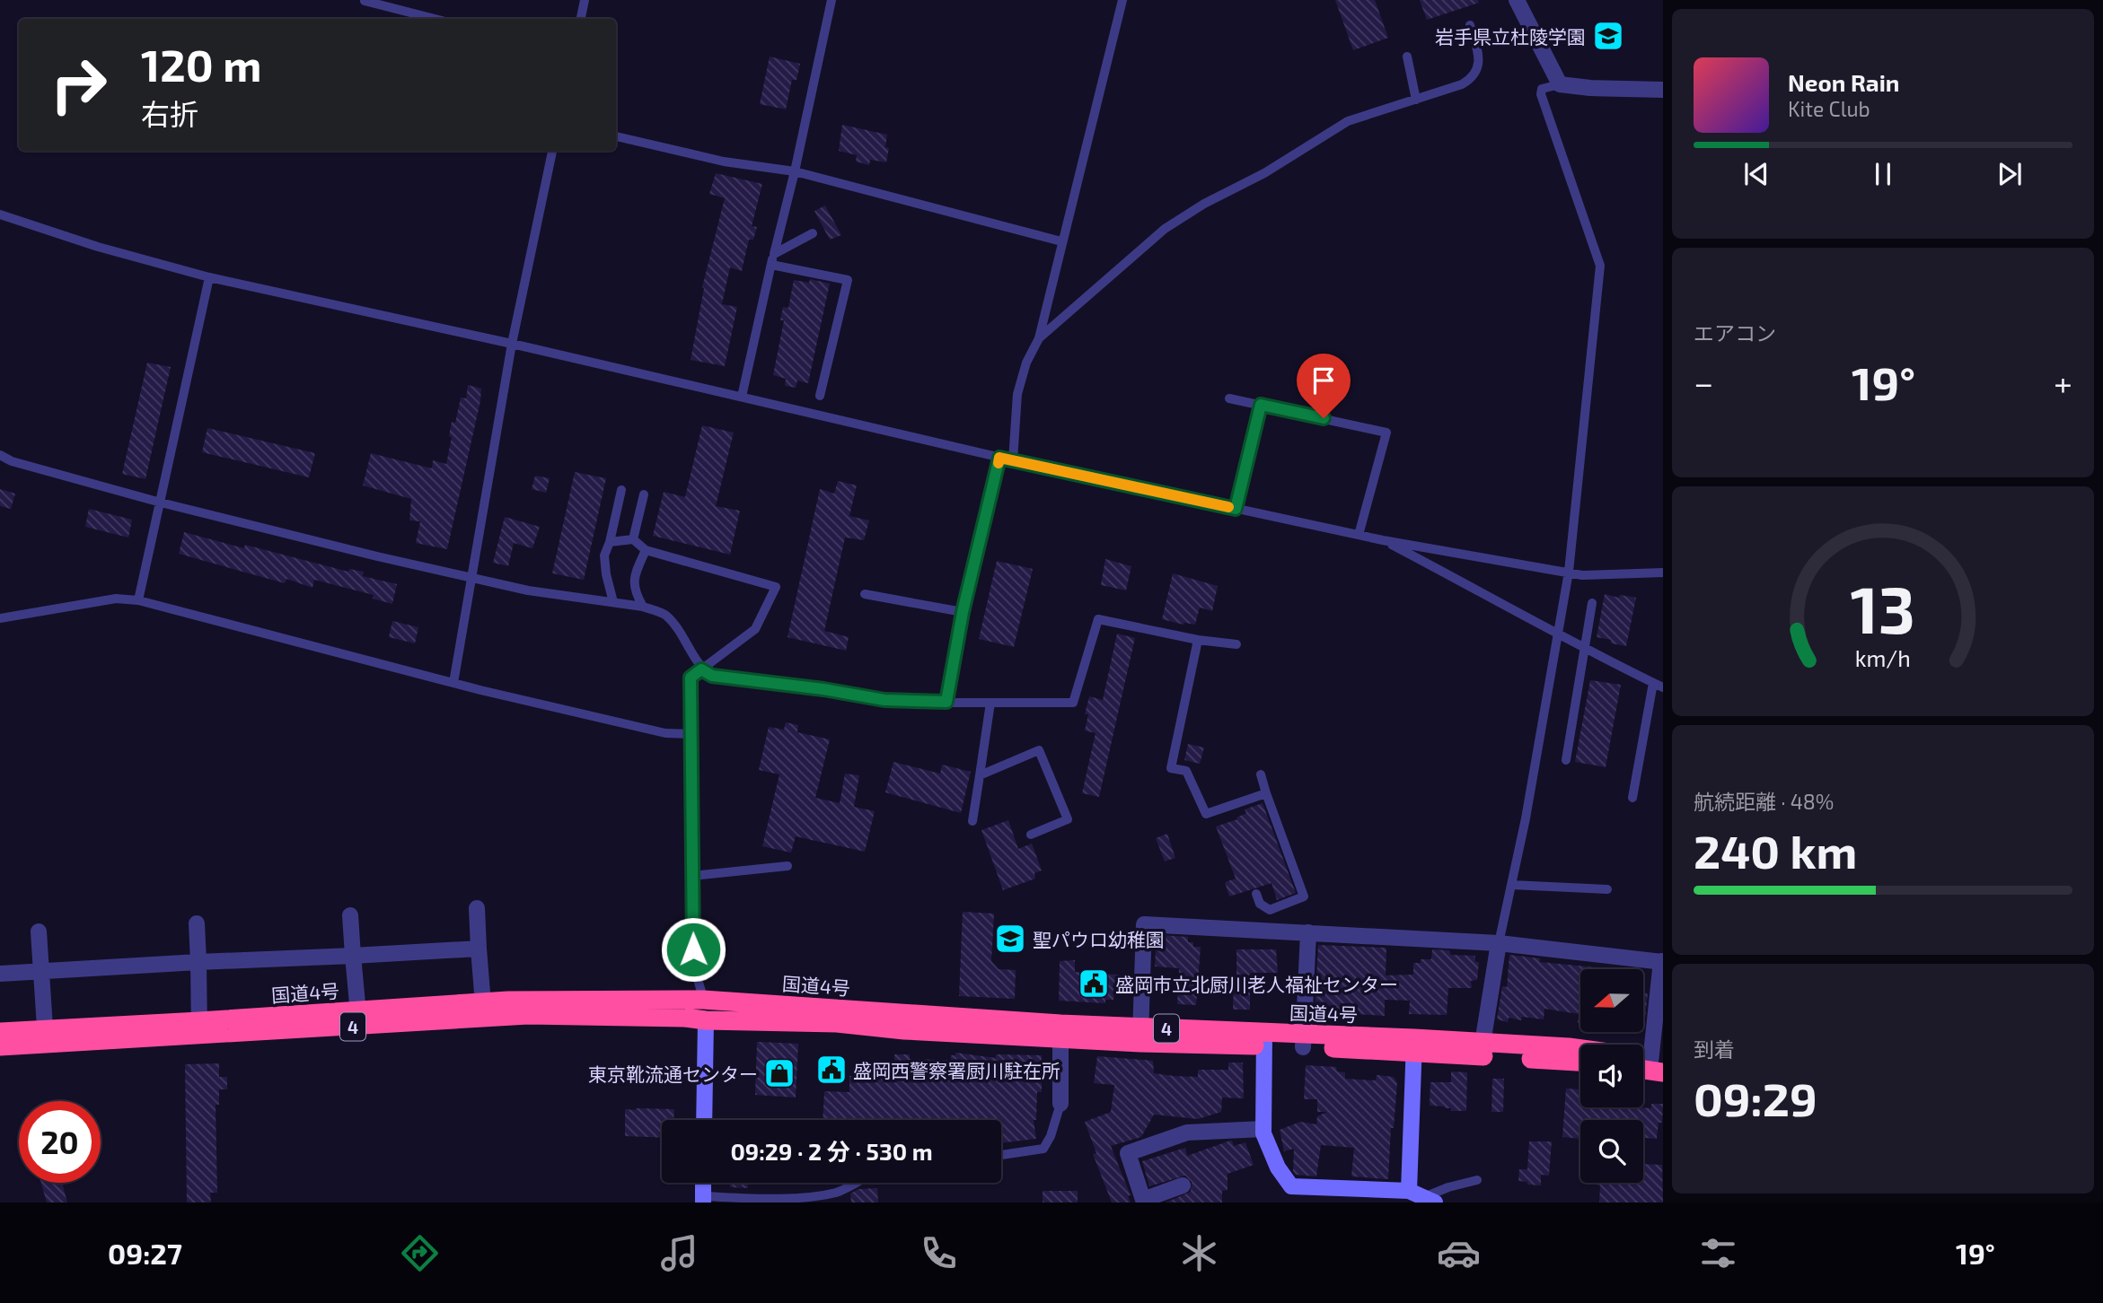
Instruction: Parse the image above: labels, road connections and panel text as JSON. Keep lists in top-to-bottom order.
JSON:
{
  "streets": {
    "highway": ["国道4号", "4"]
  },
  "places": {
    "school or university": ["岩手県立杜陵学園", "聖パウロ幼稚園"],
    "public building": ["盛岡市立北厨川老人福祉センター", "盛岡西警察署厨川駐在所"],
    "shop": ["東京靴流通センター"]
  },
  "north": "left",
  "page": {
    "turn": ["120 m", "右折"],
    "song": ["Neon Rain", "Kite Club"],
    "tile": [
      "エアコン",
      ["航続距離 · 48%", "240 km"],
      ["到着", "09:29"]
    ],
    "heat": ["−", "19°", "+"],
    "limit": "20",
    "trip": "09:29 · 2 分 · 530 m",
    "tabs": ["09:27", "19°"],
    "gauge": ["13", "km/h"]
  }
}
